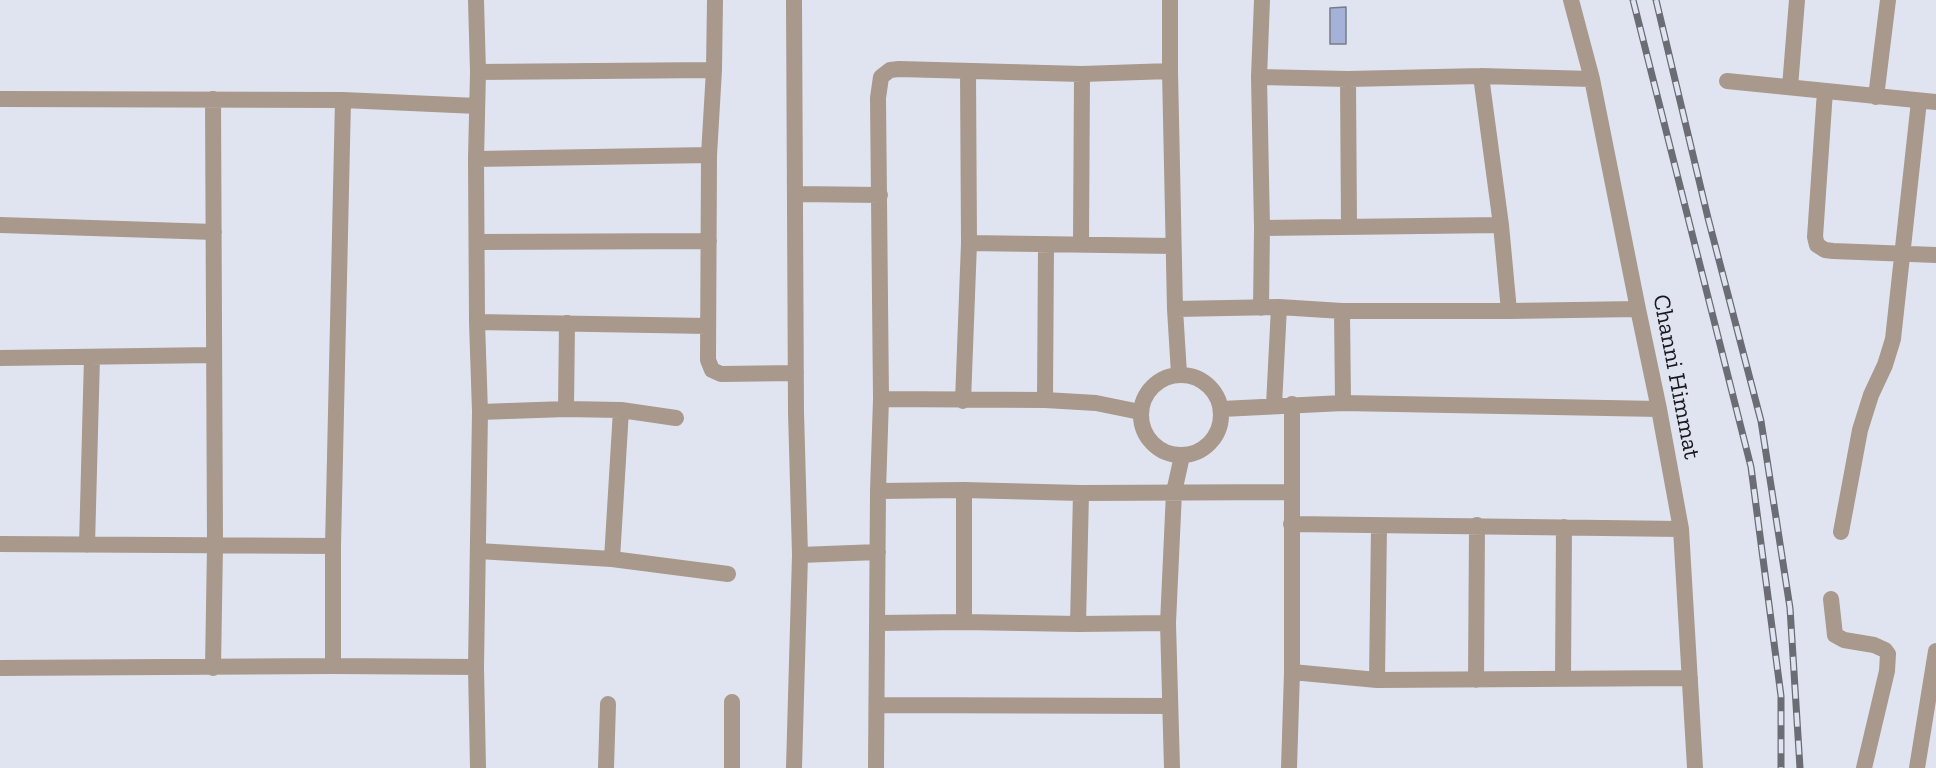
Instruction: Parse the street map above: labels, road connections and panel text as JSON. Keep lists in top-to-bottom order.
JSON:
{
  "streets": {
    "street": ["Channi Himmat"]
  }
}
